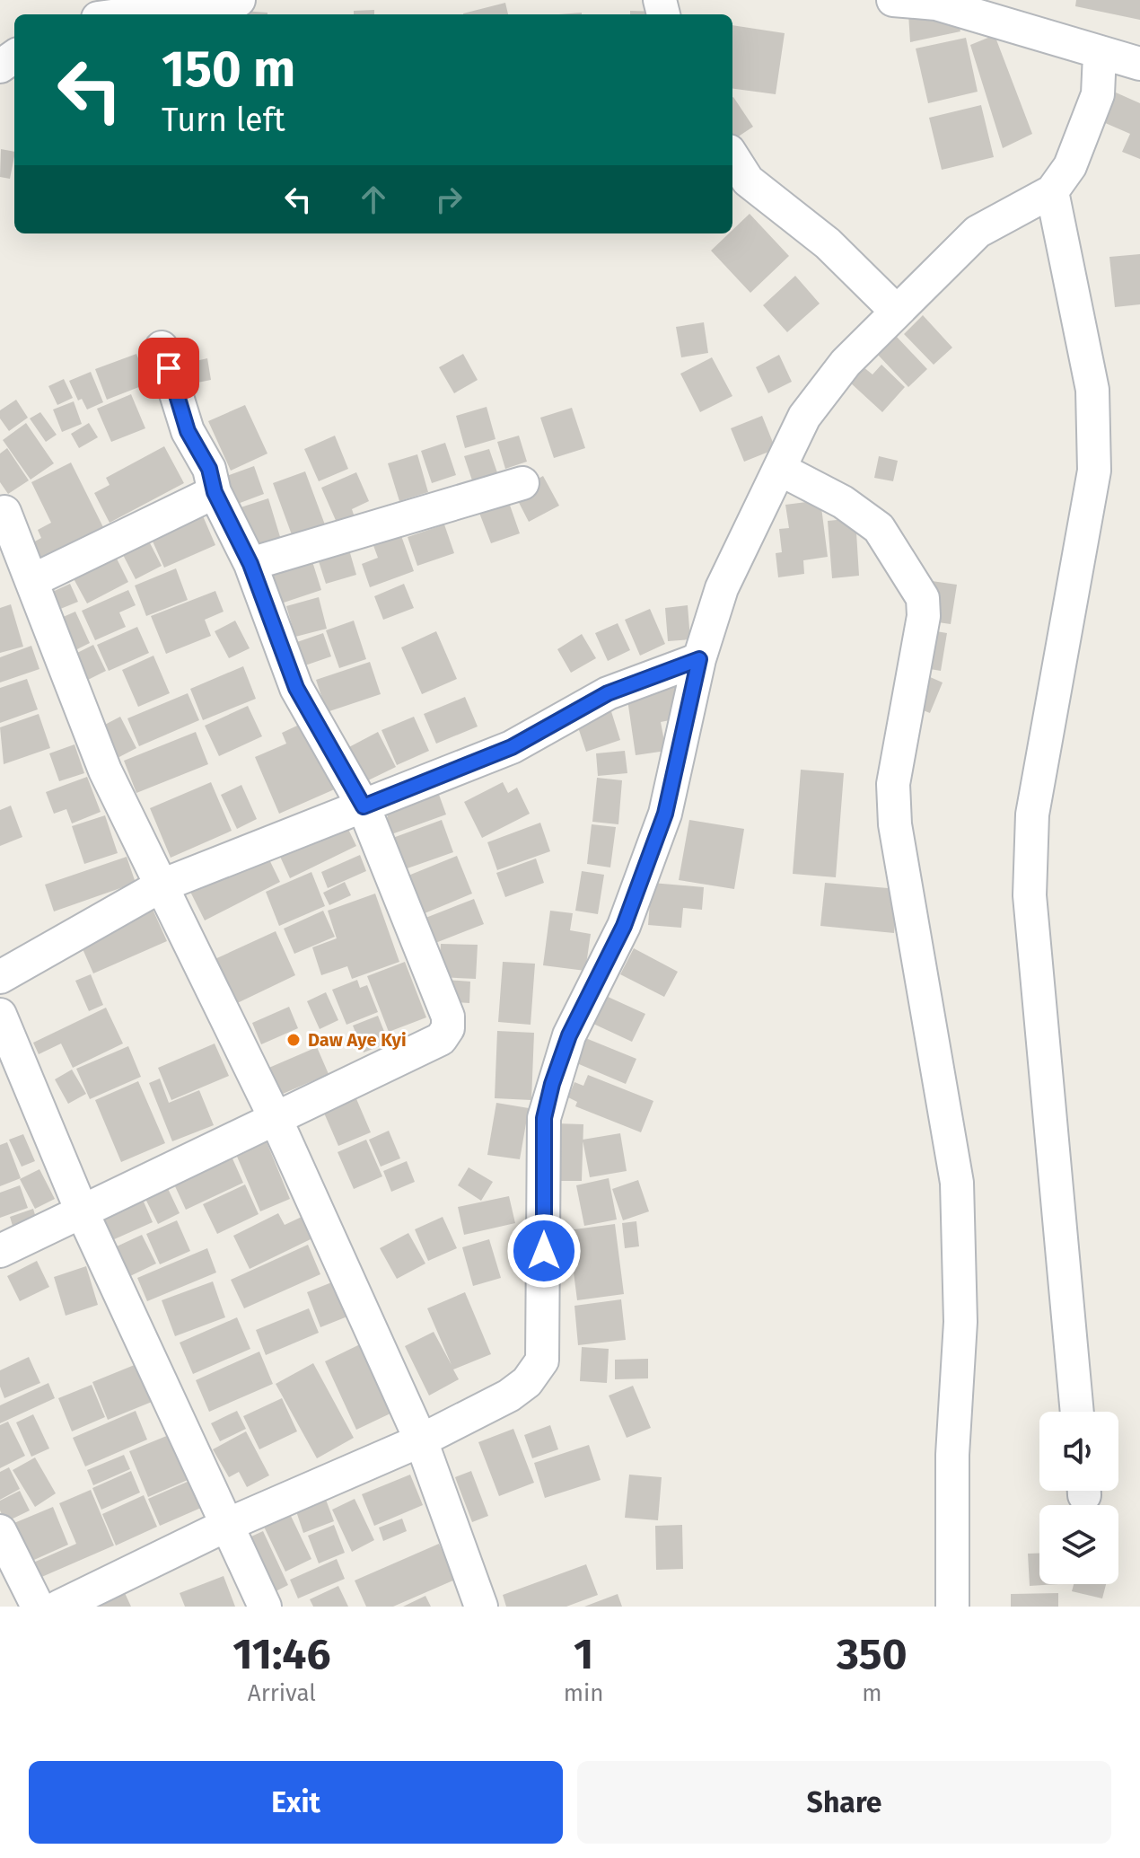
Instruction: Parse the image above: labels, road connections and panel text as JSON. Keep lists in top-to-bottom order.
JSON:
{
  "places": ["Daw Aye Kyi"],
  "page": {
    "turn": ["150 m", "Turn left"],
    "eta": [
      "11:46",
      "Arrival",
      "1",
      "min",
      "350",
      "m"
    ],
    "buttons": ["Exit", "Share"]
  }
}
